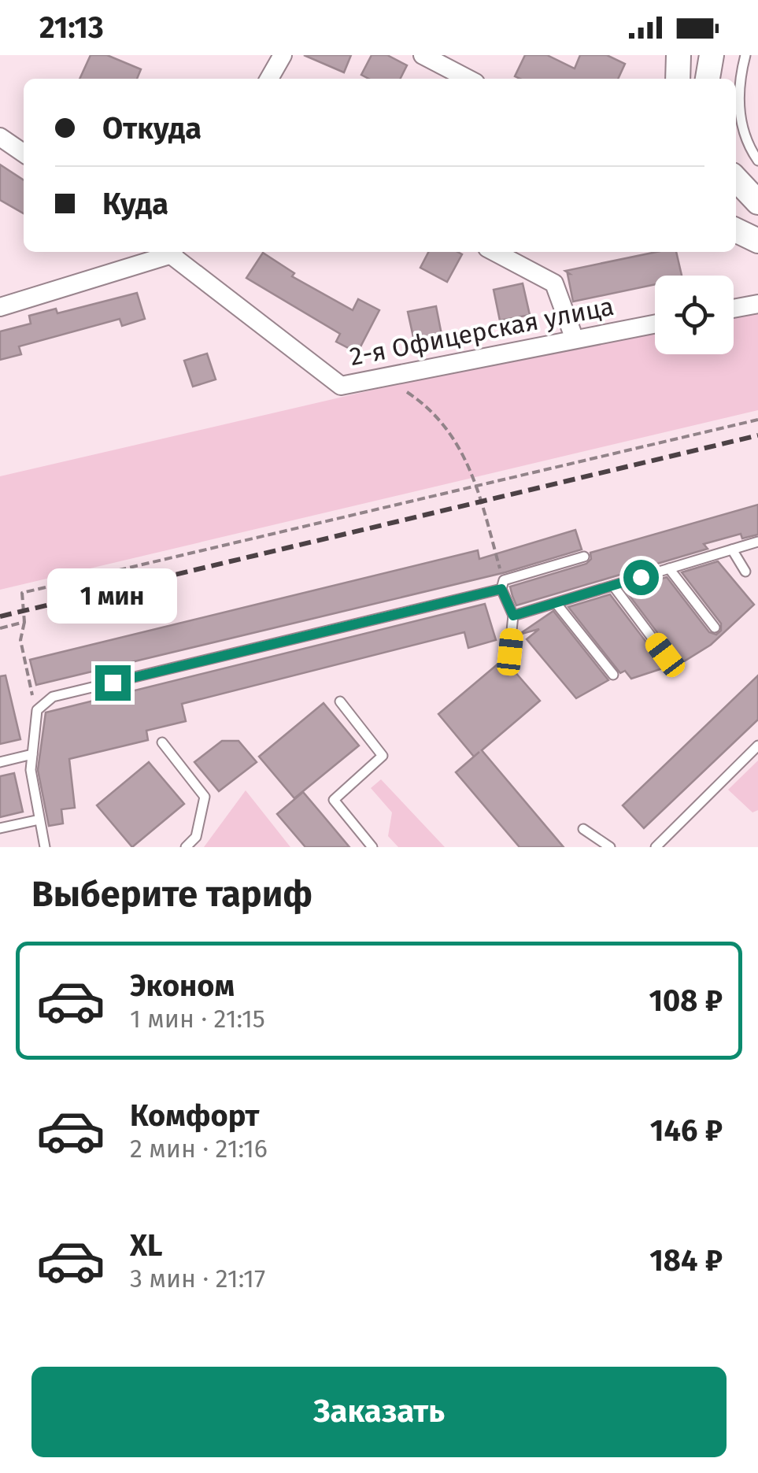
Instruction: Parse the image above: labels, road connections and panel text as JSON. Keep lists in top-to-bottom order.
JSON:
{
  "streets": {
    "street": ["2-я Офицерская улица"]
  },
  "page": {
    "status": "21:13",
    "banner": ["Откуда", "Куда"],
    "bubble": "1 мин",
    "heading": "Выберите тариф",
    "list": [
      {
        "name": "Эконом",
        "note": "1 мин · 21:15",
        "value": "108 ₽"
      },
      {
        "name": "Комфорт",
        "note": "2 мин · 21:16",
        "value": "146 ₽"
      },
      {
        "name": "XL",
        "note": "3 мин · 21:17",
        "value": "184 ₽"
      }
    ],
    "buttons": "Заказать"
  }
}
